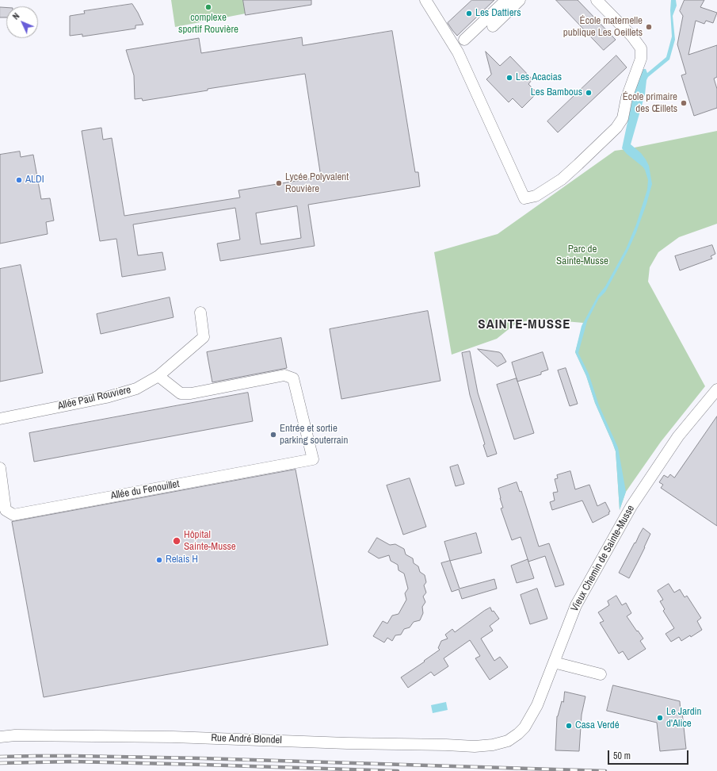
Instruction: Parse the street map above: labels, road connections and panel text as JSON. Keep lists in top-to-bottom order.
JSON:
{
  "streets": {
    "street": [
      "Allée Paul Rouviere",
      "Allée du Fenouillet",
      "Vieux Chemin de Sainte-Musse",
      "Rue André Blondel"
    ]
  },
  "crossings": [
    ["Allée Paul Rouviere", "Allée du Fenouillet"],
    ["Vieux Chemin de Sainte-Musse", "Rue André Blondel"]
  ],
  "districts": ["SAINTE-MUSSE"],
  "parks": ["Parc de Sainte-Musse"],
  "places": [
    "complexe sportif Rouvière",
    "Les Dattiers",
    "École maternelle publique Les Oeillets",
    "Les Acacias",
    "Les Bambous",
    "École primaire des Œillets",
    "ALDI",
    "Lycée Polyvalent Rouvière",
    "Entrée et sortie parking souterrain",
    "Hôpital Sainte-Musse",
    "Relais H",
    "Le Jardin d'Alice",
    "Casa Verdé"
  ],
  "scale_bar": "50 m",
  "north": "top left"
}
